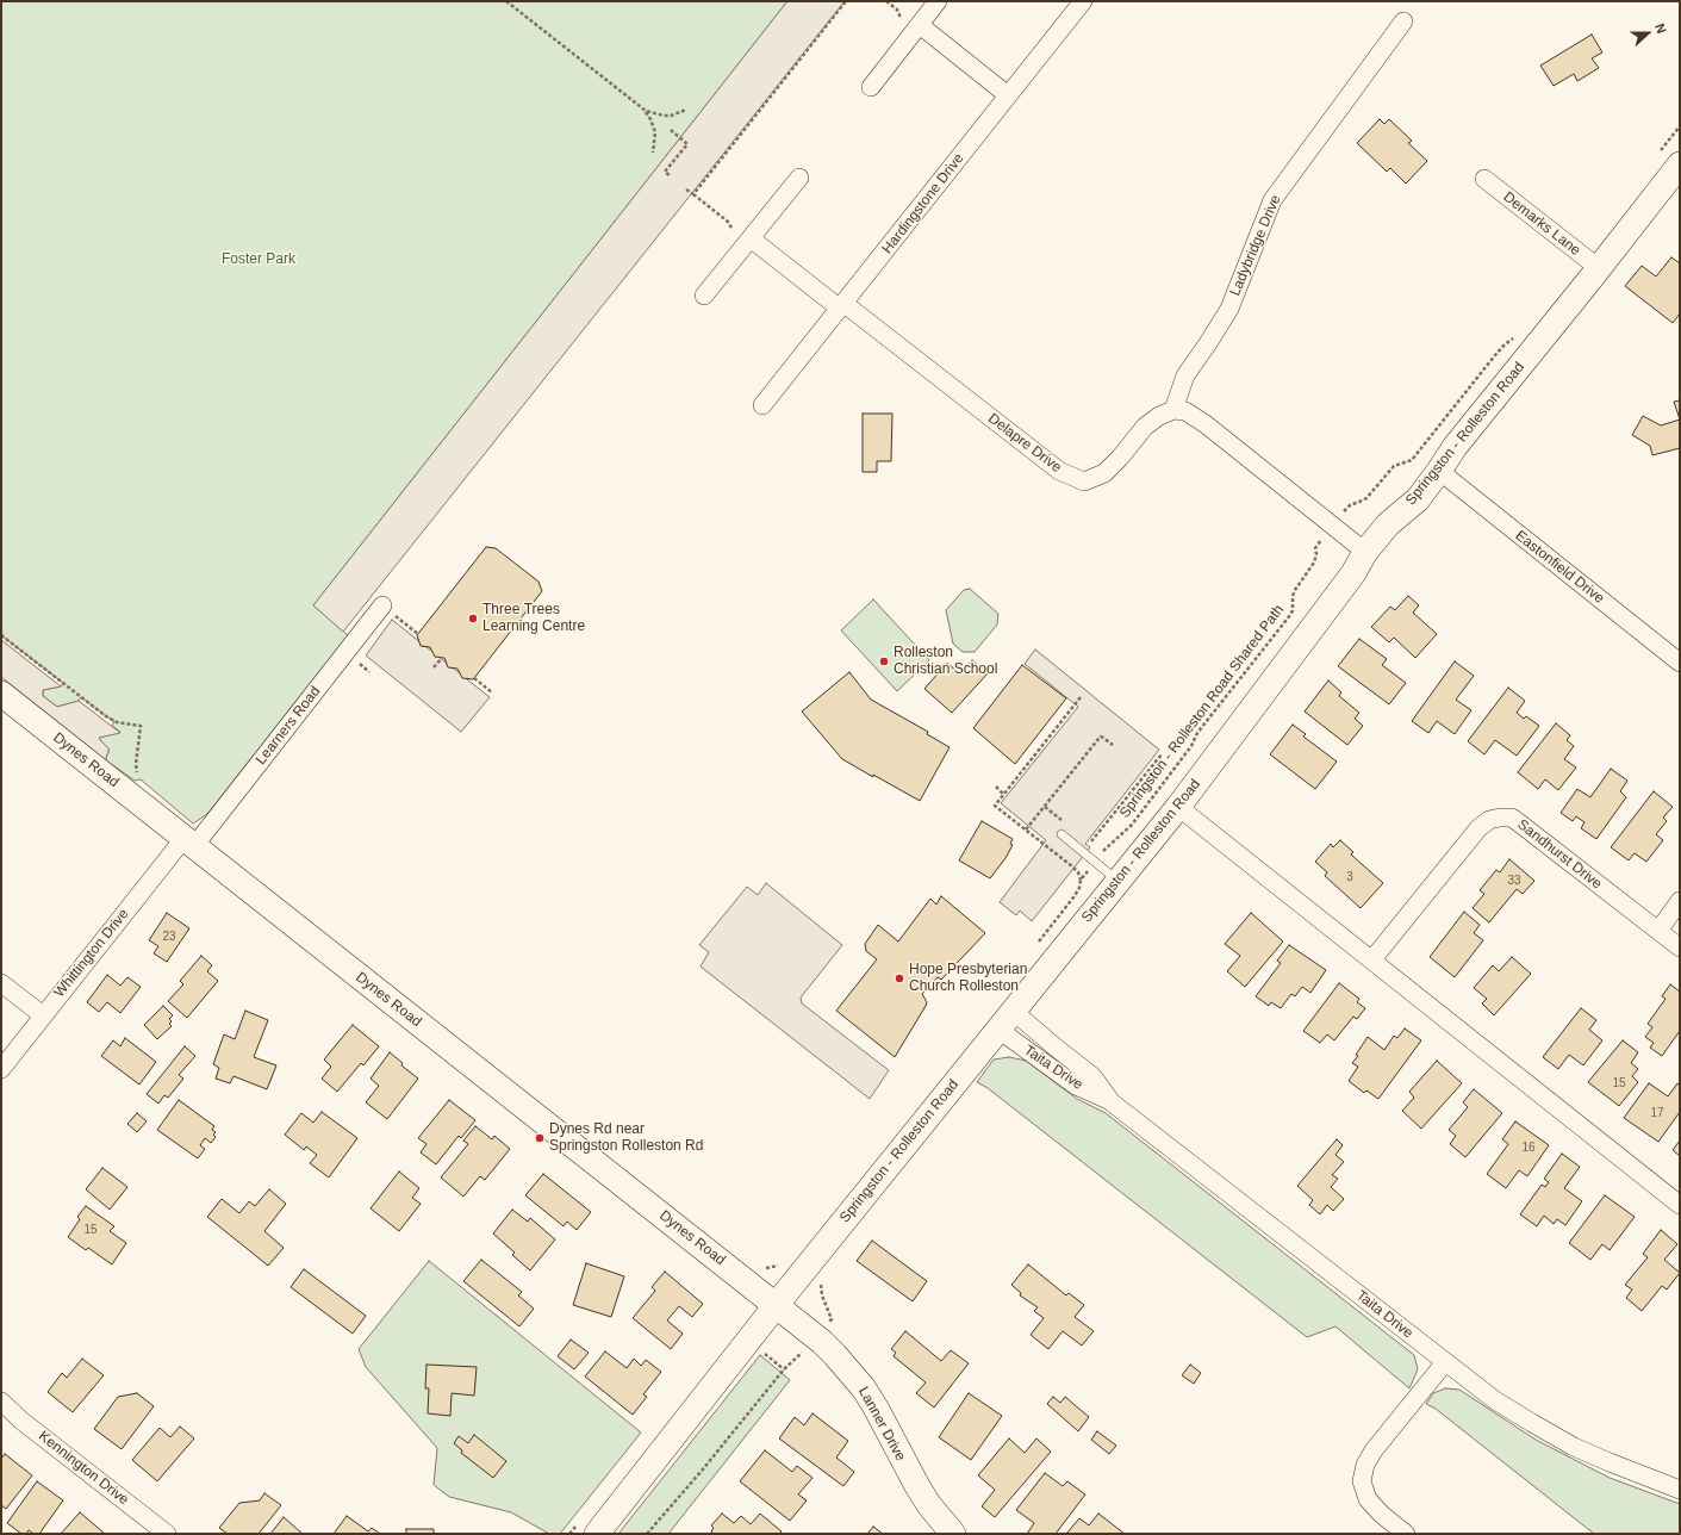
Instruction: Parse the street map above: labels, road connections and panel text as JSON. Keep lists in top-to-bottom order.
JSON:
{
  "streets": {
    "main road": ["Springston - Rolleston Road", "Dynes Road", "Lanner Drive"],
    "street": [
      "Hardingstone Drive",
      "Demarks Lane",
      "Ladybridge Drive",
      "Delapre Drive",
      "Eastonfield Drive",
      "Learners Road",
      "Sandhurst Drive",
      "Whittington Drive",
      "Taita Drive",
      "Kennington Drive"
    ],
    "path": ["Springston - Rolleston Road Shared Path"]
  },
  "crossings": [
    ["Hardingstone Drive", "Delapre Drive"],
    ["Demarks Lane", "Springston - Rolleston Road"],
    ["Ladybridge Drive", "Delapre Drive"],
    ["Springston - Rolleston Road", "Eastonfield Drive"],
    ["Springston - Rolleston Road", "Dynes Road"],
    ["Springston - Rolleston Road", "Taita Drive"],
    ["Springston - Rolleston Road", "Lanner Drive"],
    ["Learners Road", "Dynes Road"],
    ["Learners Road", "Whittington Drive"],
    ["Dynes Road", "Whittington Drive"],
    ["Dynes Road", "Lanner Drive"]
  ],
  "parks": ["Foster Park"],
  "places": [
    "Three Trees Learning Centre",
    "Rolleston Christian School",
    "Hope Presbyterian Church Rolleston",
    "Dynes Rd near Springston Rolleston Rd"
  ],
  "house_numbers": [
    "3",
    "33",
    "23",
    "15",
    "17",
    "16",
    "15"
  ],
  "north": "right"
}
